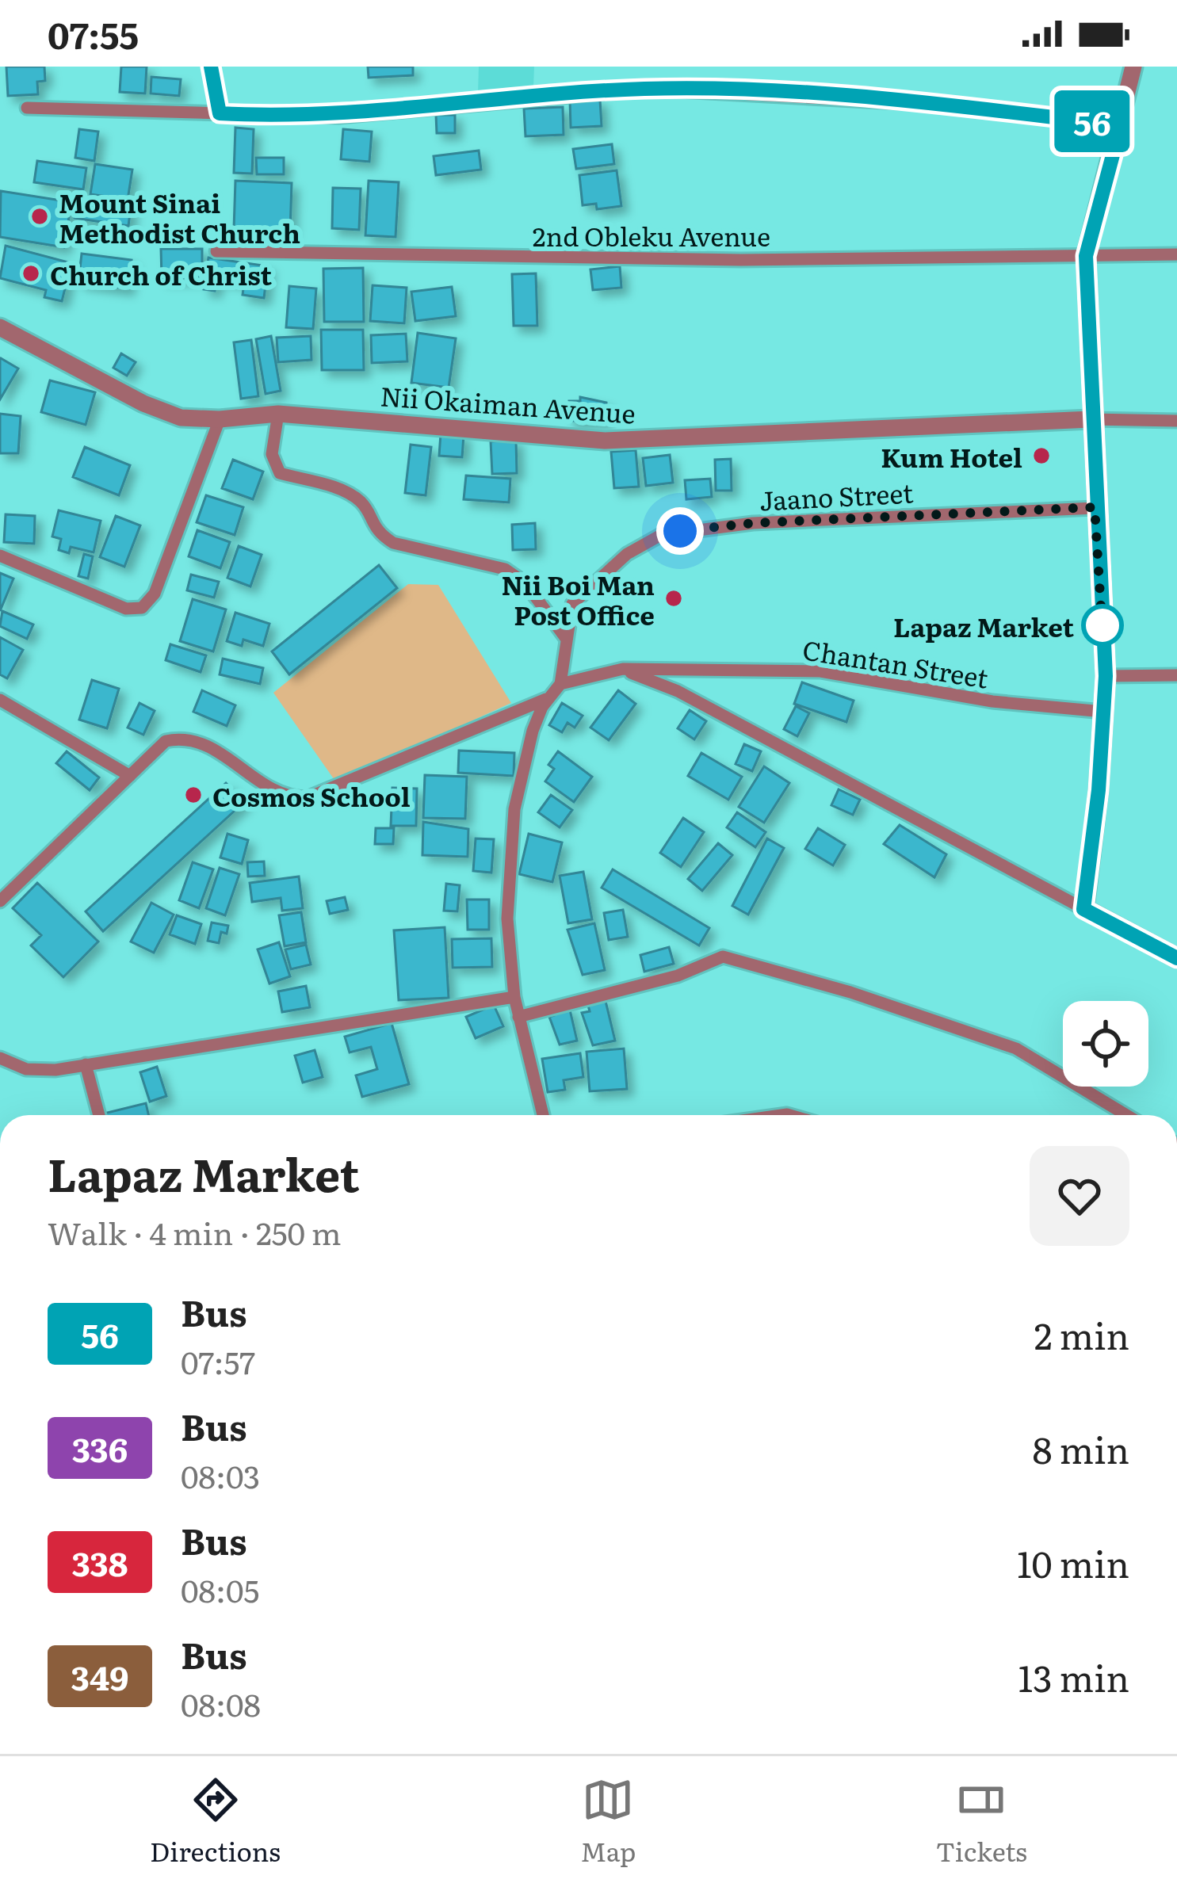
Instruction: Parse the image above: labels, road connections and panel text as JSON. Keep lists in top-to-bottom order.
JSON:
{
  "streets": {
    "street": [
      "2nd Obleku Avenue",
      "Nii Okaiman Avenue",
      "Jaano Street",
      "Chantan Street"
    ]
  },
  "crossings": [
    ["Jaano Street", "Chantan Street"]
  ],
  "places": [
    "Mount Sinai Methodist Church",
    "Church of Christ",
    "Kum Hotel",
    "Nii Boi Man Post Office",
    "Lapaz Market",
    "Cosmos School"
  ],
  "lines": ["bus line 56"],
  "page": {
    "status": "07:55",
    "on_map": "56",
    "heading": ["Lapaz Market", "Walk · 4 min · 250 m"],
    "list": [
      {
        "mark": "56",
        "name": "Bus",
        "note": "07:57",
        "value": "2 min"
      },
      {
        "mark": "336",
        "name": "Bus",
        "note": "08:03",
        "value": "8 min"
      },
      {
        "mark": "338",
        "name": "Bus",
        "note": "08:05",
        "value": "10 min"
      },
      {
        "mark": "349",
        "name": "Bus",
        "note": "08:08",
        "value": "13 min"
      }
    ],
    "tabs": ["Directions", "Map", "Tickets"]
  }
}
